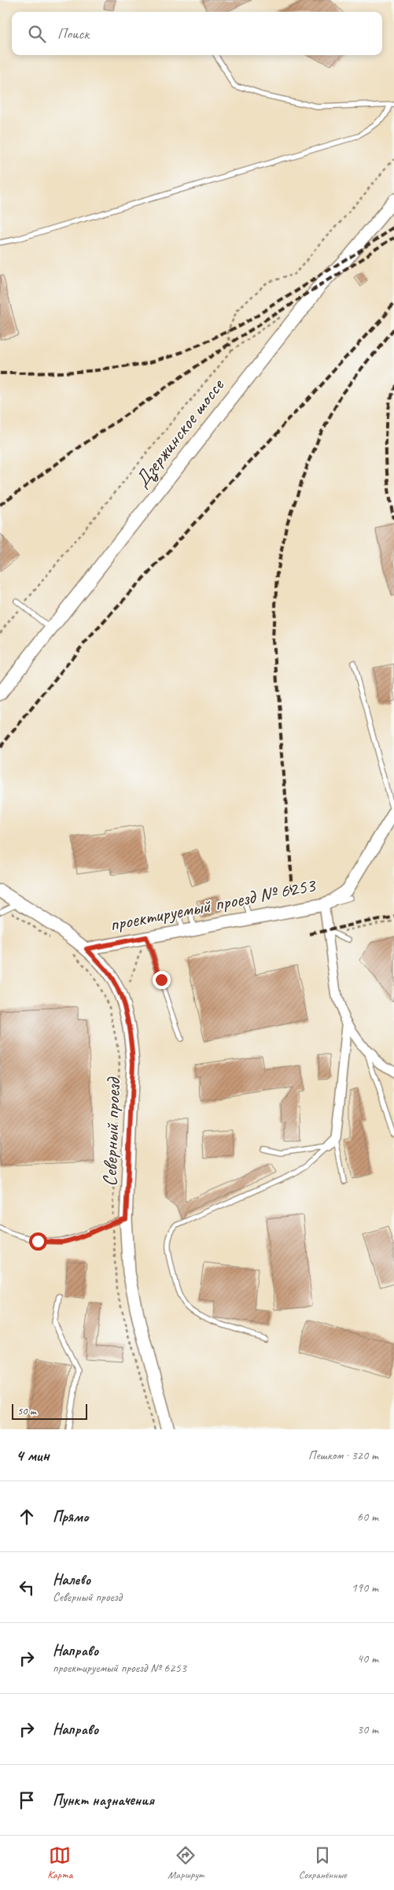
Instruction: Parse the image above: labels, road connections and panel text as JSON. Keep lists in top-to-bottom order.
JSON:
{
  "streets": {
    "main road": ["Дзержинское шоссе"],
    "street": ["проектируемый проезд № 6253", "Северный проезд"]
  },
  "crossings": [
    ["проектируемый проезд № 6253", "Северный проезд"]
  ],
  "scale_bar": "50 m",
  "page": {
    "search": "Поиск",
    "scale": "50 m",
    "heading": ["4 мин", "Пешком · 320 m"],
    "list": [
      ["Прямо", "60 m"],
      ["Налево", "Северный проезд", "190 m"],
      ["Направо", "проектируемый проезд № 6253", "40 m"],
      ["Направо", "30 m"],
      "Пункт назначения"
    ],
    "nav": ["Карта", "Маршрут", "Сохранённые"]
  }
}
